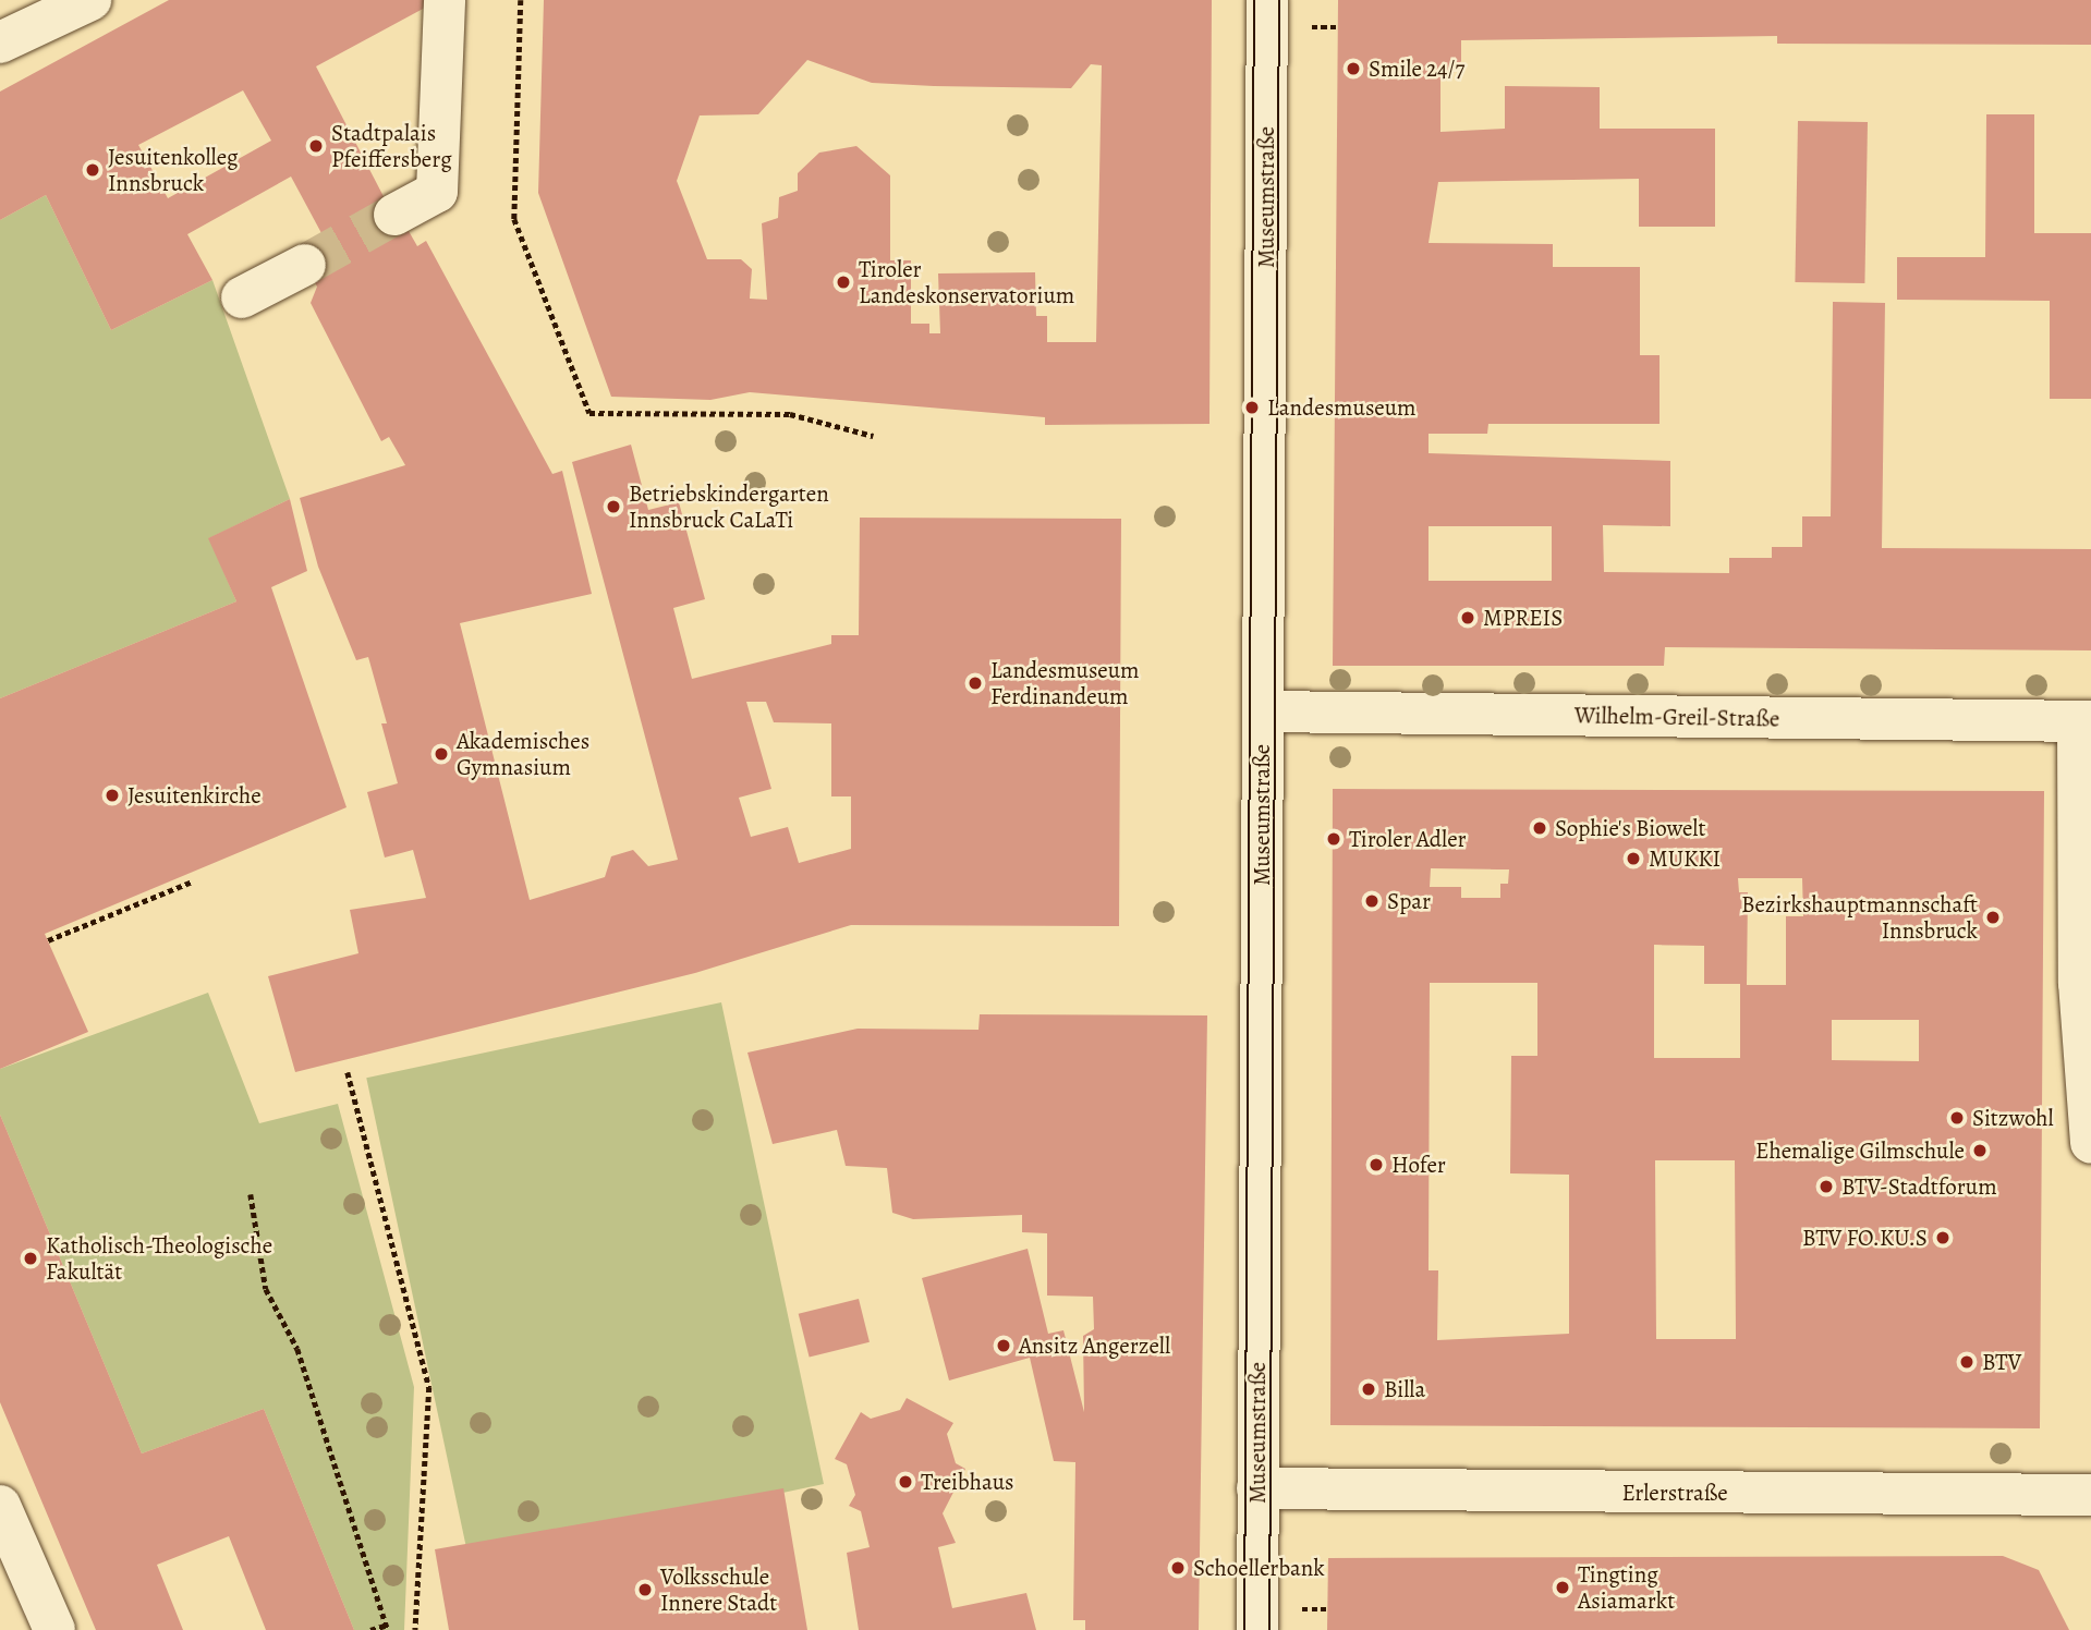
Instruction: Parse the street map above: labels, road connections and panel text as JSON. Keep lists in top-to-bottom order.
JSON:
{
  "streets": {
    "street": ["Museumstraße", "Wilhelm-Greil-Straße", "Erlerstraße"]
  },
  "crossings": [
    ["Museumstraße", "Wilhelm-Greil-Straße"],
    ["Museumstraße", "Erlerstraße"]
  ],
  "places": [
    "Smile 24/7",
    "Stadtpalais Pfeiffersberg",
    "Jesuitenkolleg Innsbruck",
    "Tiroler Landeskonservatorium",
    "Landesmuseum",
    "Betriebskindergarten Innsbruck CaLaTi",
    "MPREIS",
    "Landesmuseum Ferdinandeum",
    "Akademisches Gymnasium",
    "Jesuitenkirche",
    "Sophie's Biowelt",
    "Tiroler Adler",
    "MUKKI",
    "Spar",
    "Bezirkshauptmannschaft Innsbruck",
    "Sitzwohl",
    "Ehemalige Gilmschule",
    "Hofer",
    "BTV-Stadtforum",
    "BTV FO.KU.S",
    "Katholisch-Theologische Fakultät",
    "Ansitz Angerzell",
    "BTV",
    "Billa",
    "Treibhaus",
    "Schoellerbank",
    "Tingting Asiamarkt",
    "Volksschule Innere Stadt"
  ]
}
